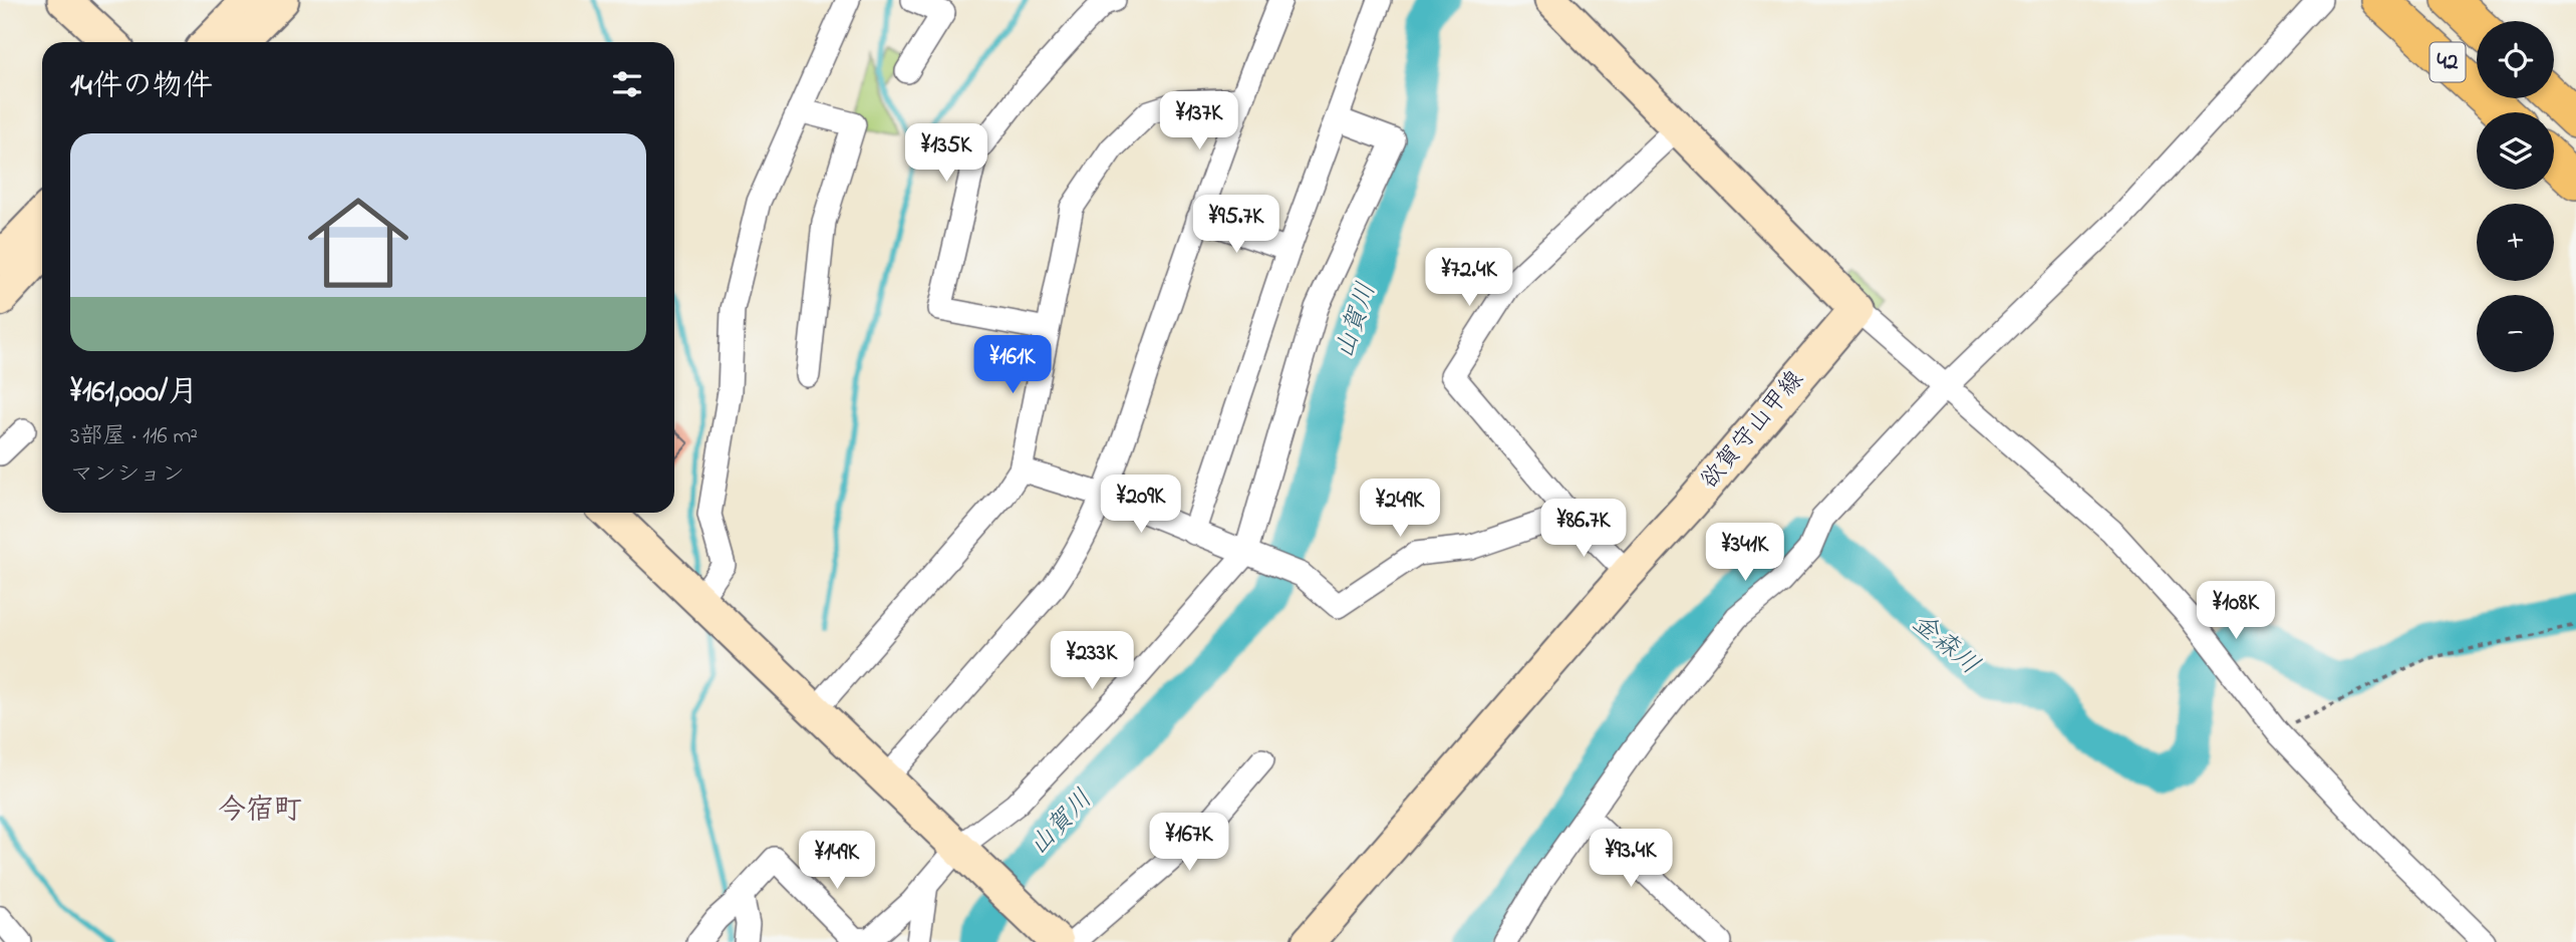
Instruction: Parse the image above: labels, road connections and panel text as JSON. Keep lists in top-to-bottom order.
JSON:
{
  "streets": {
    "main road": ["42", "欲賀守山甲線"]
  },
  "districts": ["今宿町"],
  "water": ["山賀川", "金森川"],
  "page": {
    "map_buttons": ["+", "−"],
    "heading": "14件の物件",
    "price": [
      "¥137K",
      "¥135K",
      "¥95.7K",
      "¥72.4K",
      "¥161K",
      "¥209K",
      "¥249K",
      "¥86.7K",
      "¥341K",
      "¥108K",
      "¥233K",
      "¥167K",
      "¥93.4K",
      "¥149K"
    ],
    "list": [
      {
        "name": "¥161,000/月",
        "note": "3部屋 · 116 m² · マンション"
      }
    ]
  }
}
